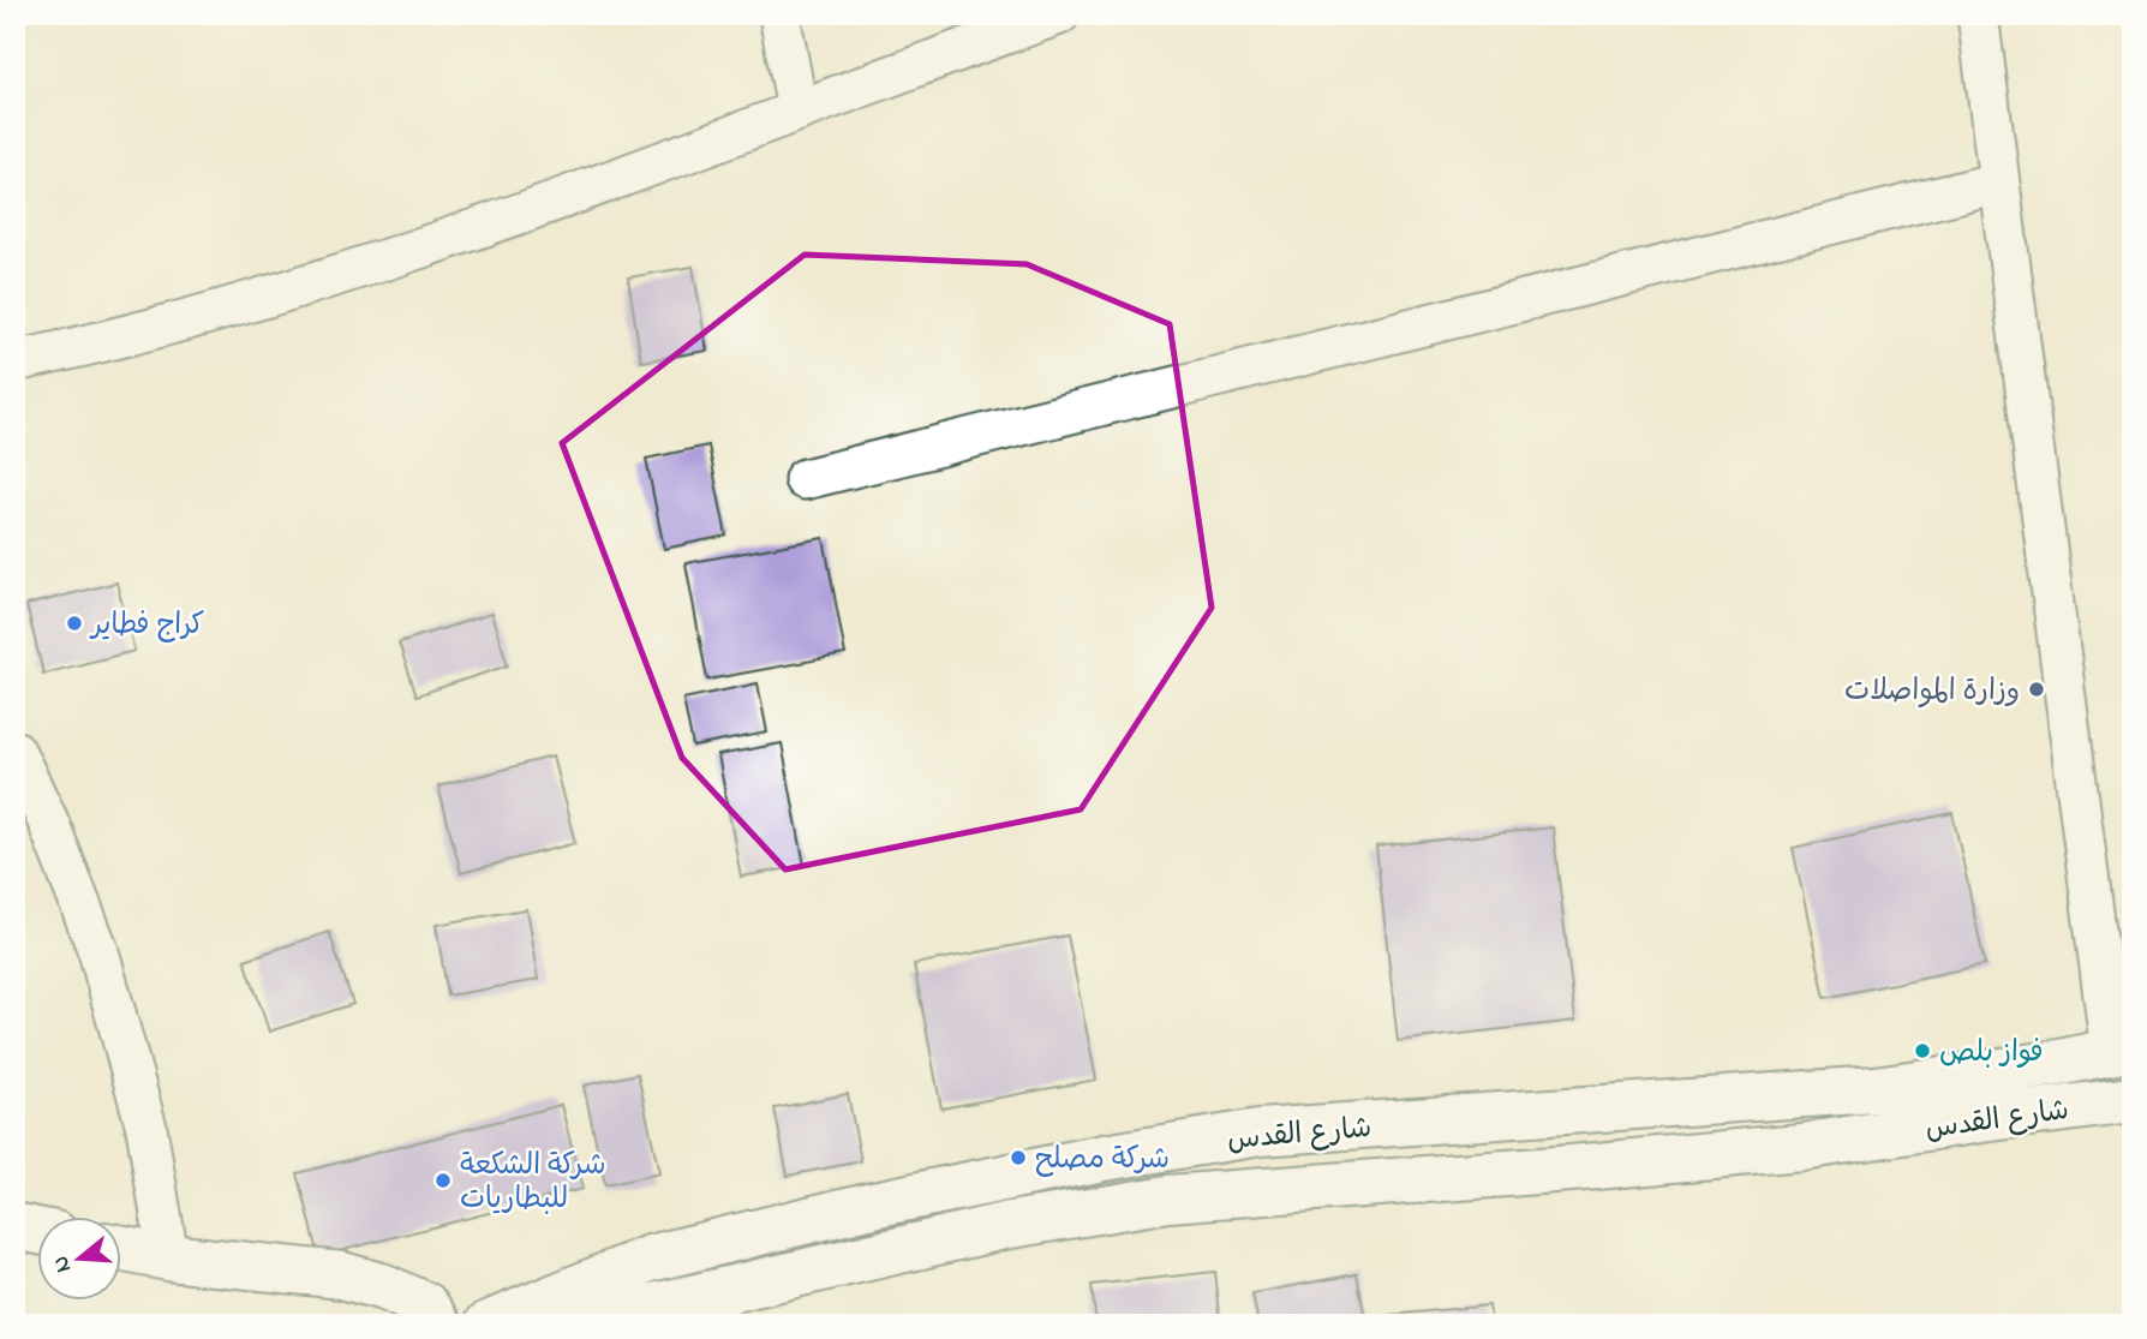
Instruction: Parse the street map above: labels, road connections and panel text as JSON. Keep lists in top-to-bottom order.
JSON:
{
  "streets": {
    "main road": ["شارع القدس"]
  },
  "places": [
    "كراج فطاير",
    "وزارة المواصلات",
    "فواز بلص",
    "شركة مصلح",
    "شركة الشكعة للبطاريات"
  ],
  "north": "left"
}
